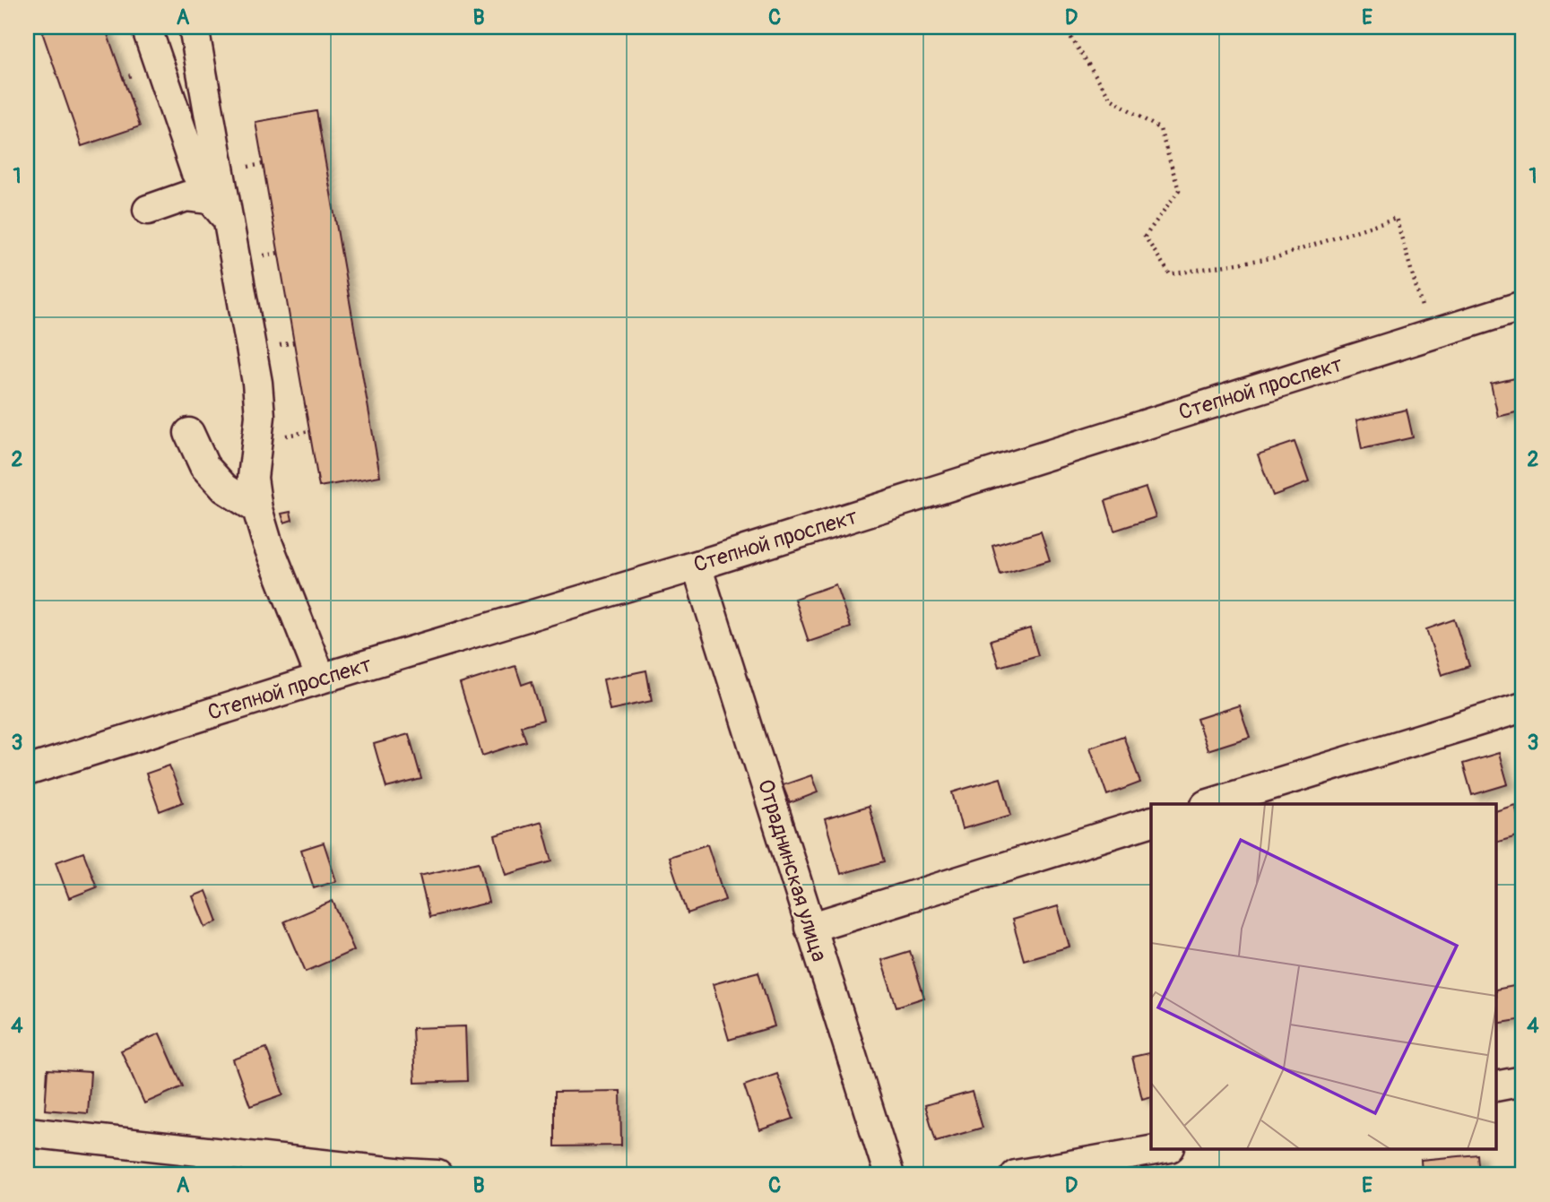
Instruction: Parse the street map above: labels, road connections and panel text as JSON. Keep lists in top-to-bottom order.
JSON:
{
  "streets": {
    "street": ["Степной проспект", "Отраднинская улица"]
  },
  "crossings": [
    ["Степной проспект", "Отраднинская улица"]
  ],
  "grid": {
    "columns": [
      "A",
      "B",
      "C",
      "D",
      "E"
    ],
    "rows": [
      "1",
      "2",
      "3",
      "4"
    ]
  }
}
